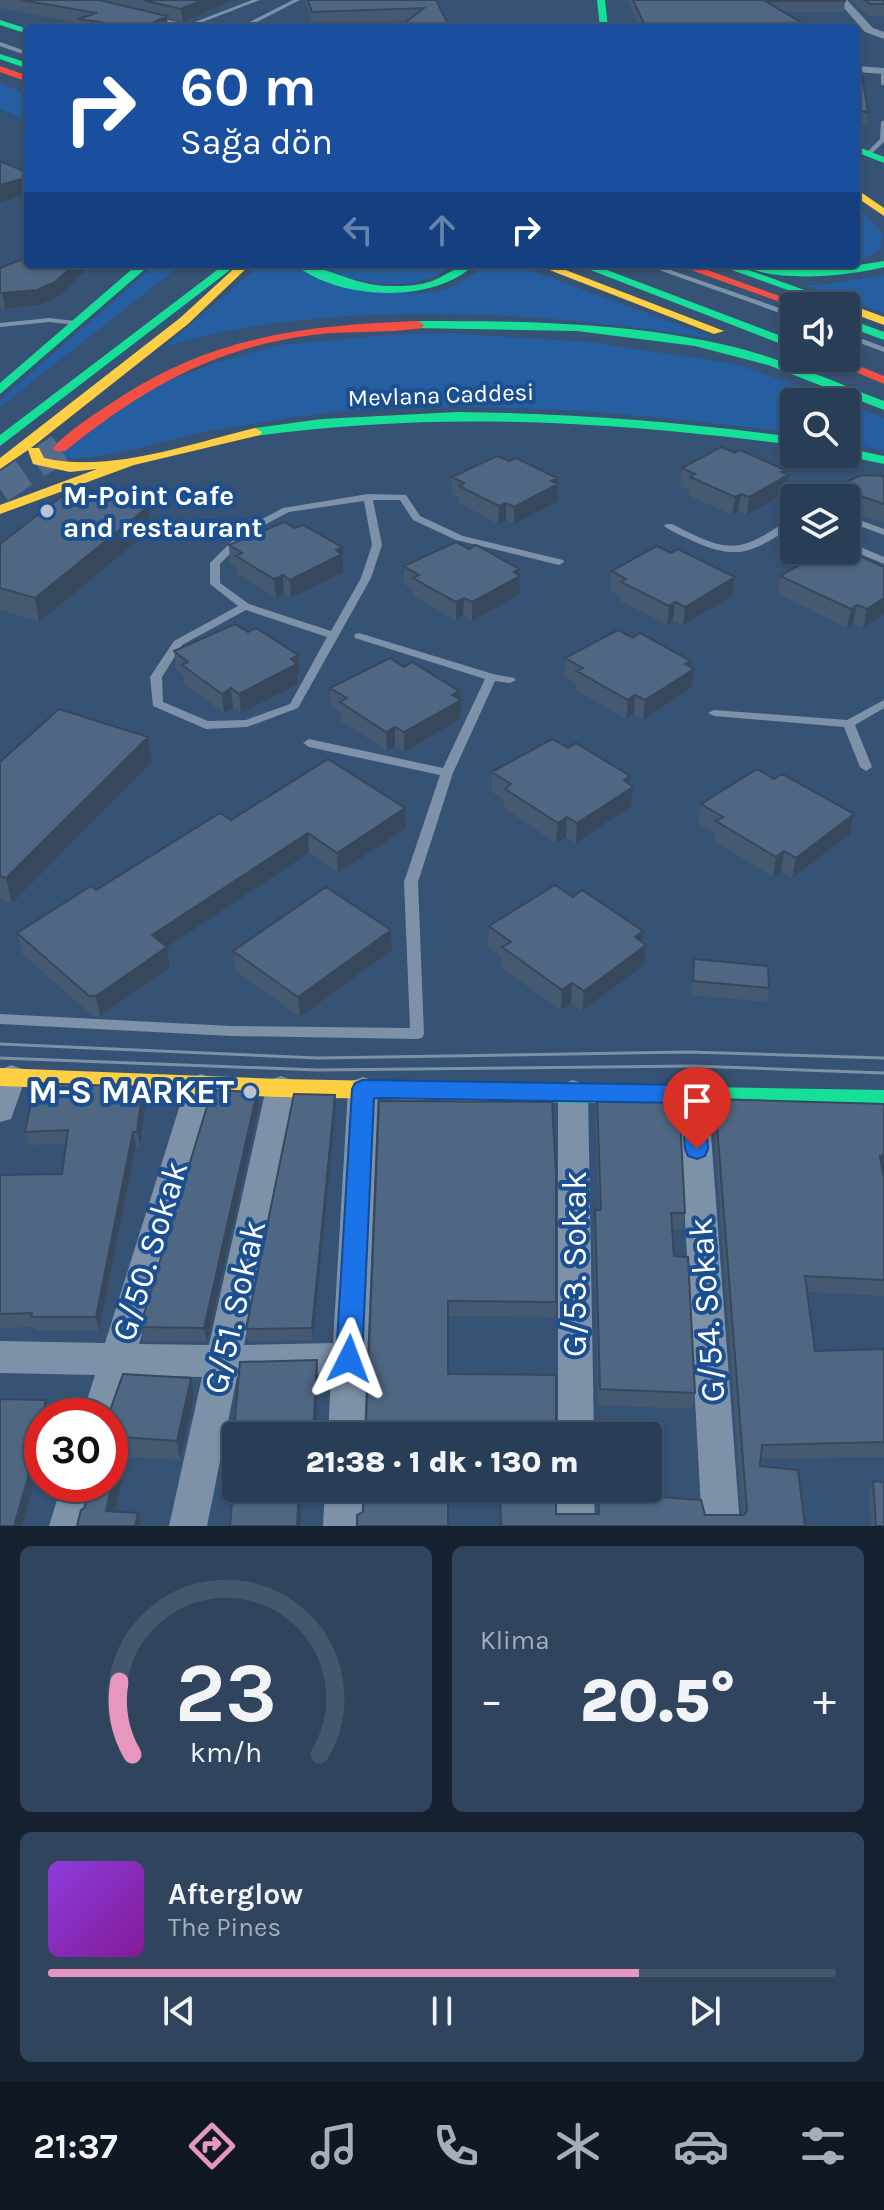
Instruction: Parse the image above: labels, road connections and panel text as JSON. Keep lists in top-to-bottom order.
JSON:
{
  "streets": {
    "main road": ["Mevlana Caddesi"],
    "street": [
      "G/50. Sokak",
      "G/53. Sokak",
      "G/51. Sokak",
      "G/54. Sokak"
    ]
  },
  "places": ["M-Point Cafe and restaurant", "M-S MARKET"],
  "page": {
    "turn": ["60 m", "Sağa dön"],
    "limit": "30",
    "trip": "21:38 · 1 dk · 130 m",
    "tile": "Klima",
    "heat": ["−", "20.5°", "+"],
    "song": ["Afterglow", "The Pines"],
    "tabs": "21:37",
    "gauge": ["23", "km/h"]
  }
}
